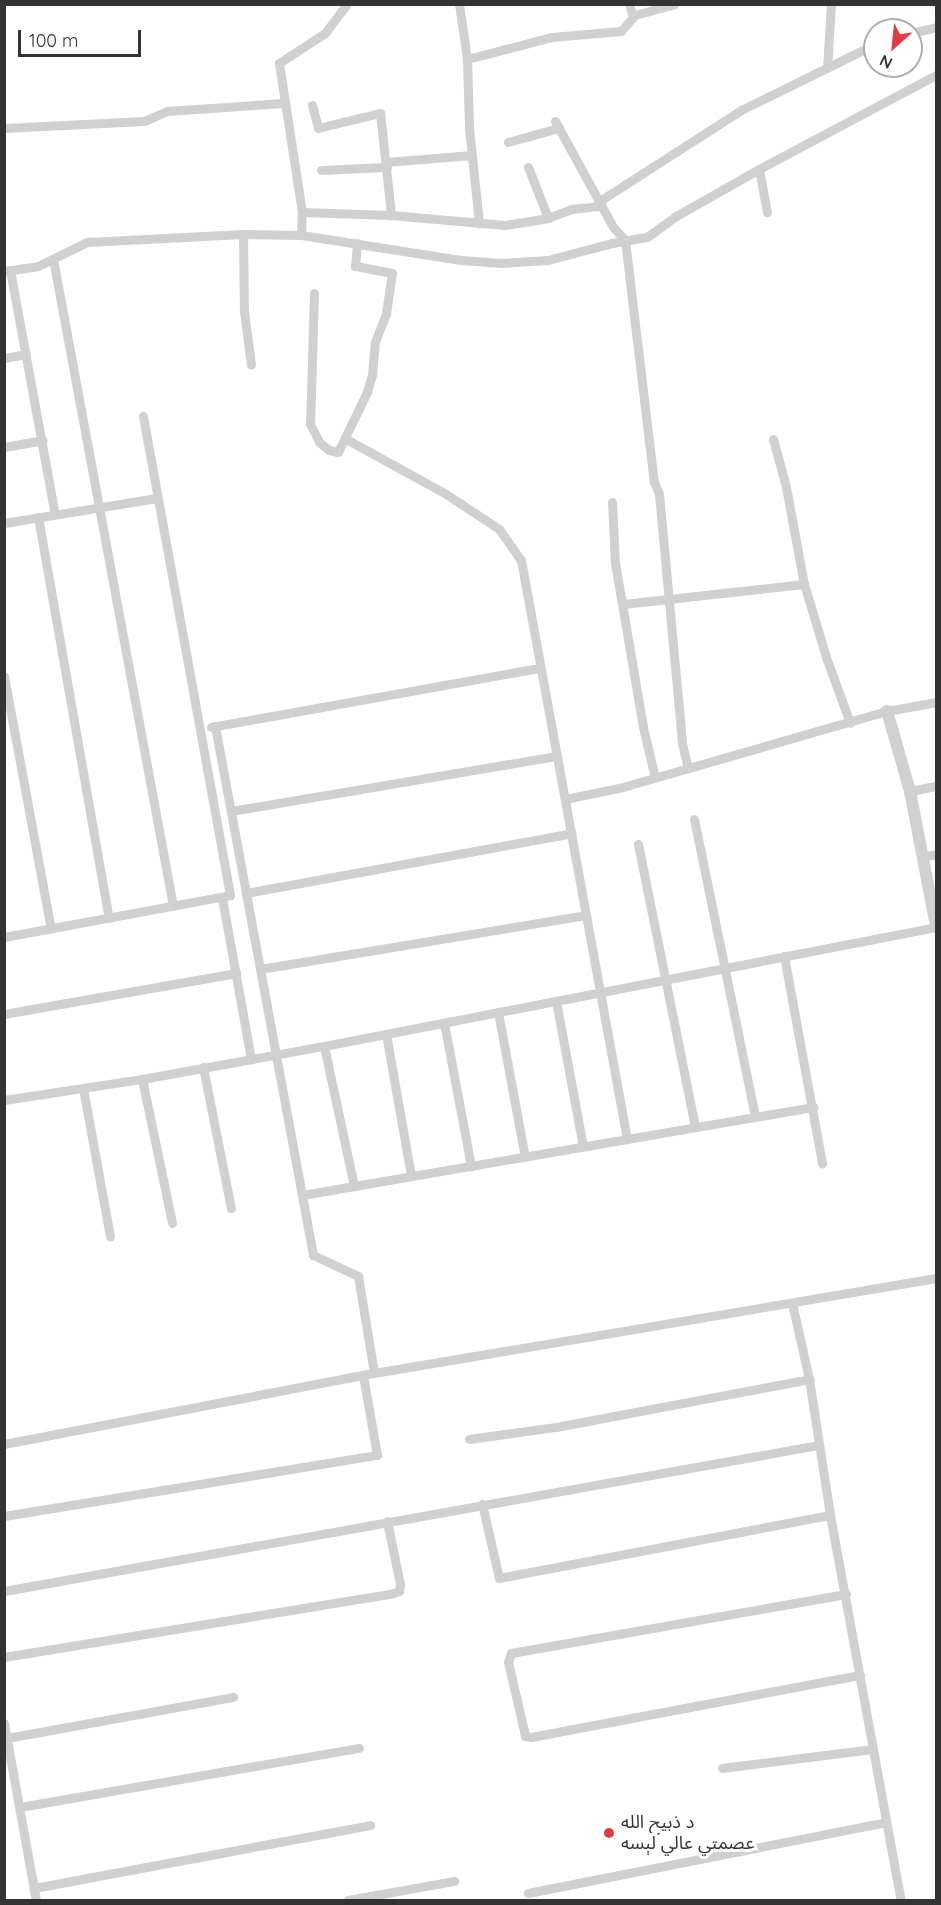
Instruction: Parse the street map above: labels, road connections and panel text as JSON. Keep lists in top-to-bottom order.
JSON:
{
  "places": ["د ذبیح الله عصمتي عالي لېسه"],
  "scale_bar": "100 m",
  "north": "bottom left"
}
